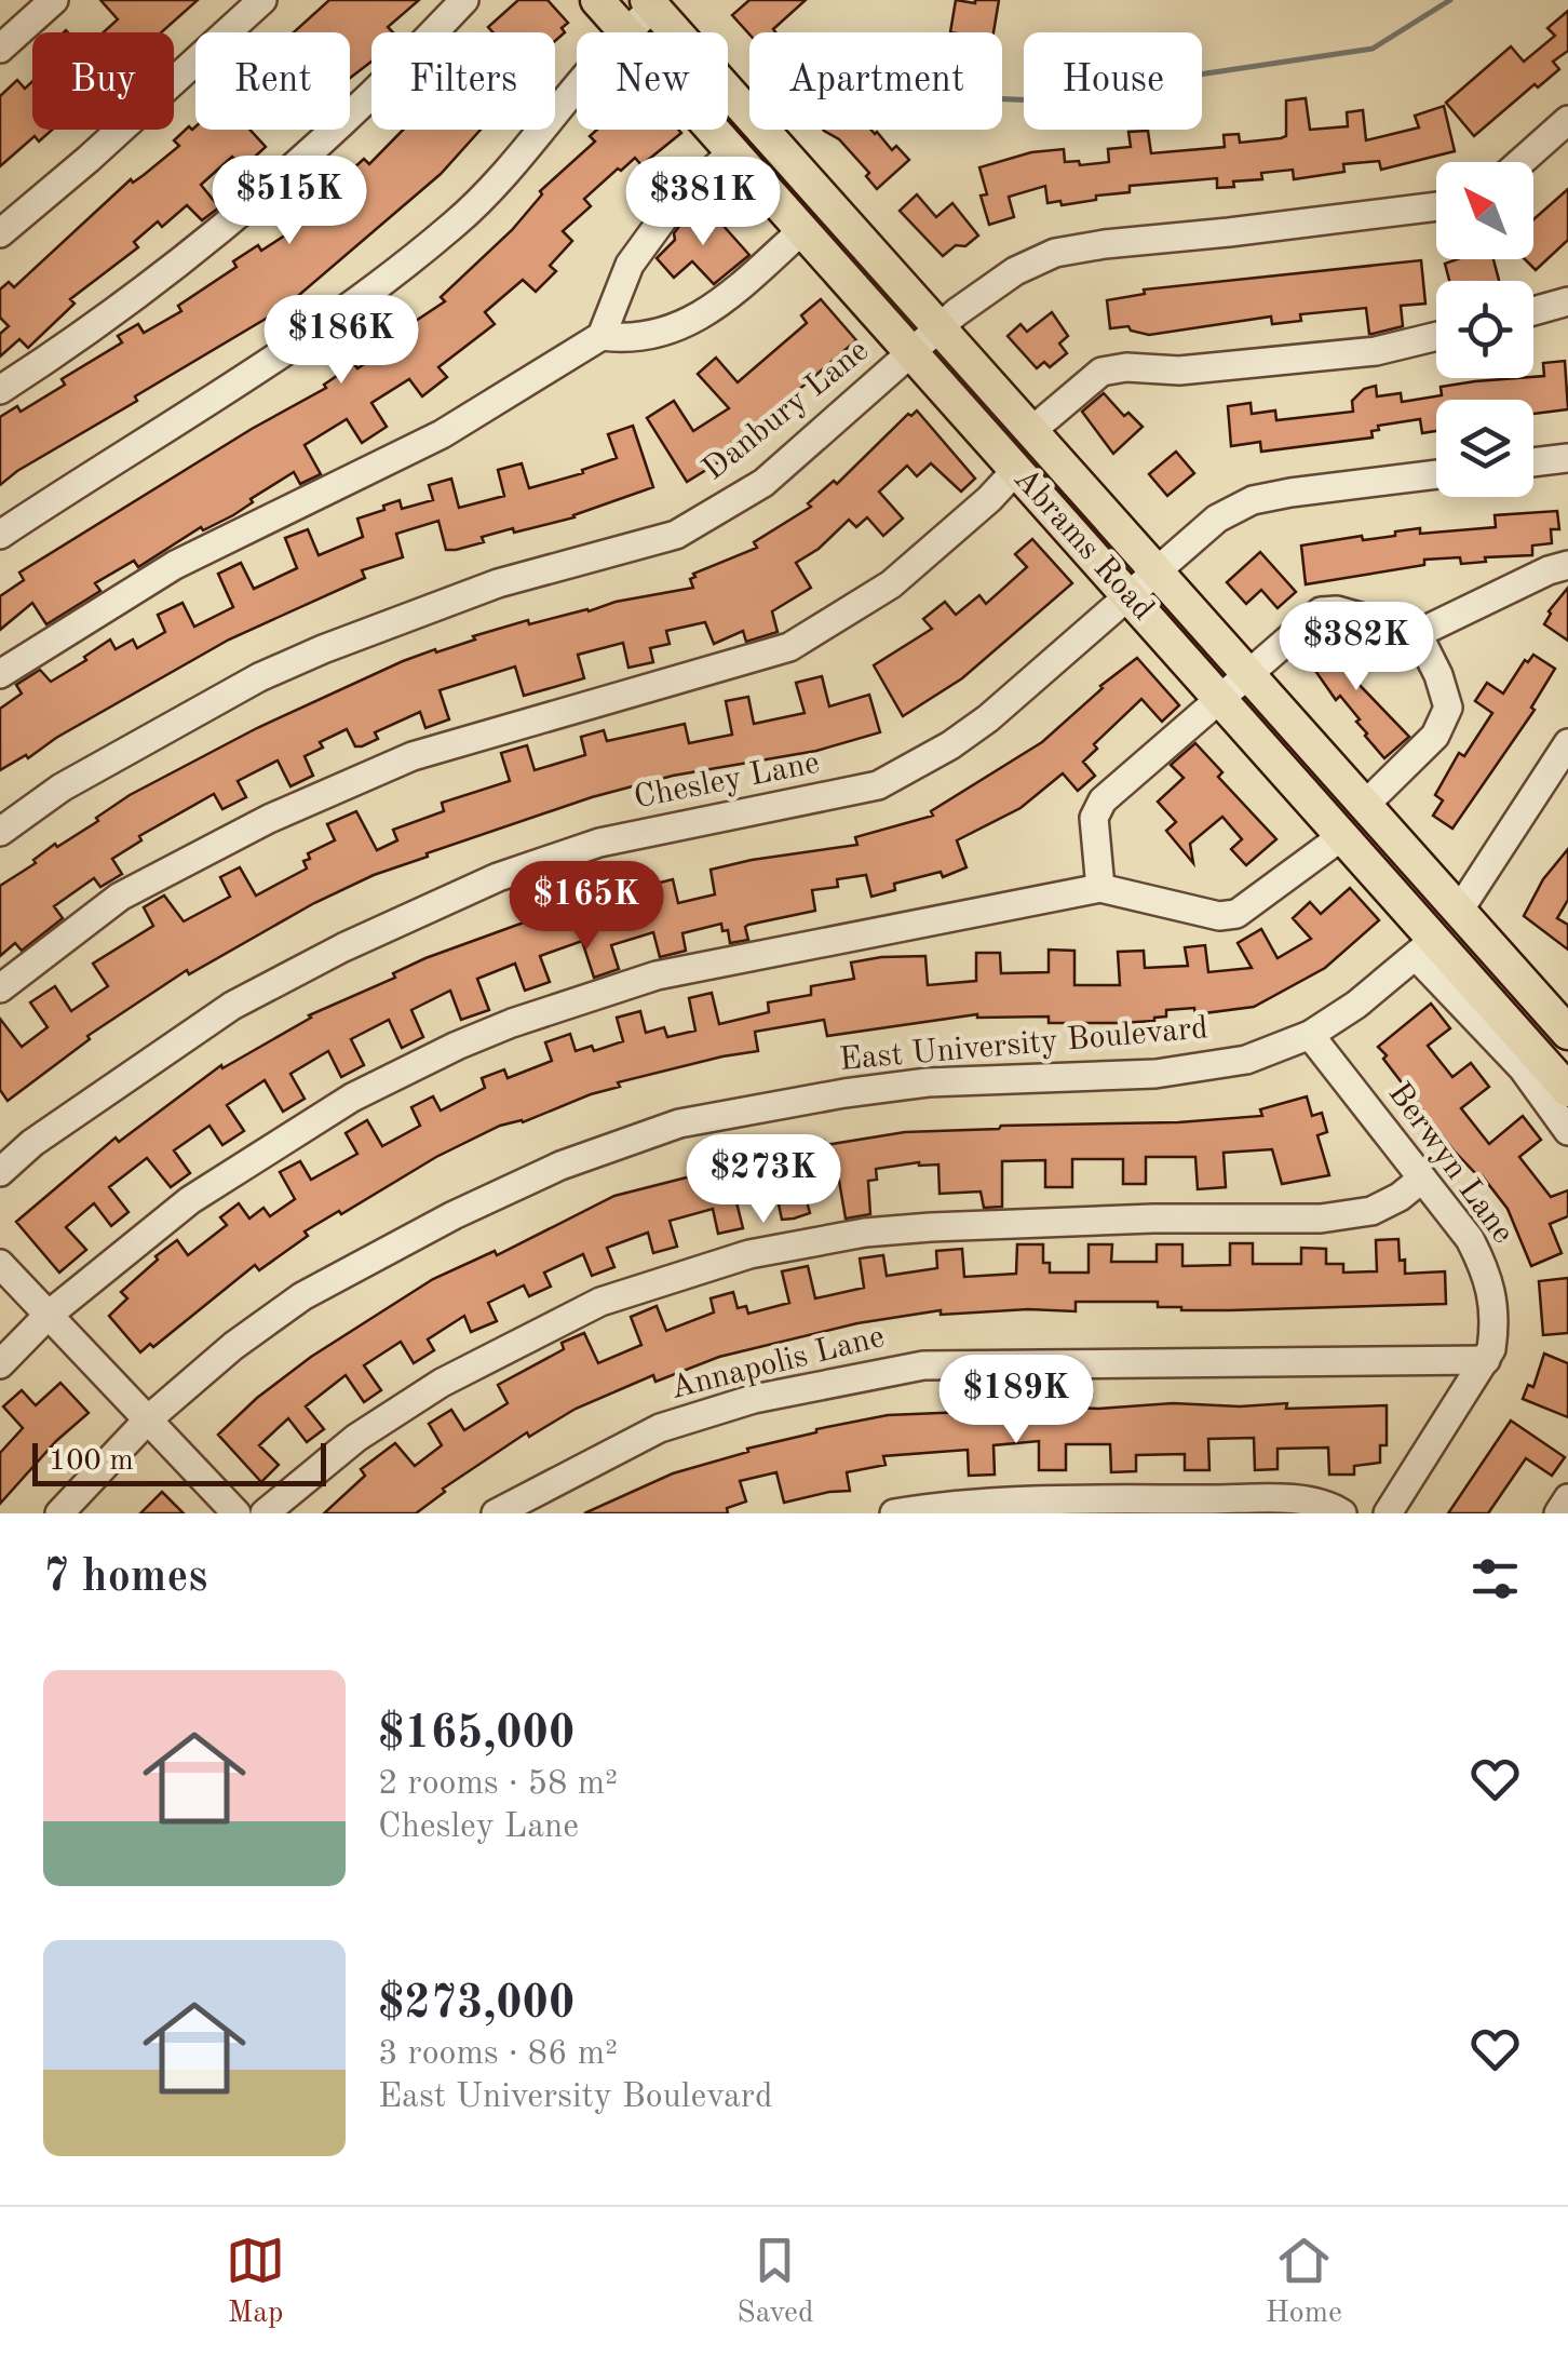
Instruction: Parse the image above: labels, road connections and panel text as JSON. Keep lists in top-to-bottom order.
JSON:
{
  "streets": {
    "main road": ["Abrams Road"],
    "street": [
      "Danbury Lane",
      "Chesley Lane",
      "East University Boulevard",
      "Berwyn Lane",
      "Annapolis Lane"
    ]
  },
  "crossings": [
    ["Danbury Lane", "Abrams Road"],
    ["Abrams Road", "Chesley Lane"],
    ["Abrams Road", "East University Boulevard"],
    ["East University Boulevard", "Berwyn Lane"],
    ["Berwyn Lane", "Annapolis Lane"]
  ],
  "scale_bar": "100 m",
  "north": "top left",
  "page": {
    "chip": [
      "Buy",
      "Rent",
      "Filters",
      "New",
      "Apartment",
      "House"
    ],
    "price": [
      "$515K",
      "$381K",
      "$186K",
      "$382K",
      "$165K",
      "$273K",
      "$189K"
    ],
    "scale": "100 m",
    "heading": "7 homes",
    "list": [
      {
        "name": "$165,000",
        "note": "2 rooms · 58 m² · Chesley Lane"
      },
      {
        "name": "$273,000",
        "note": "3 rooms · 86 m² · East University Boulevard"
      }
    ],
    "tabs": ["Map", "Saved", "Home"]
  }
}
